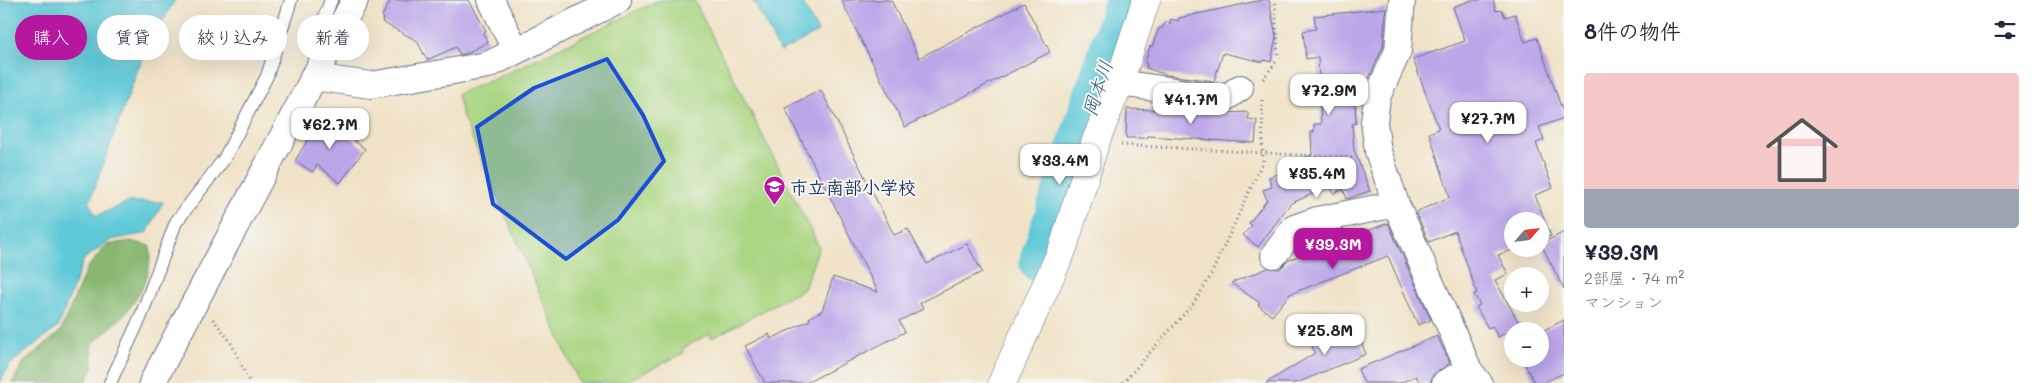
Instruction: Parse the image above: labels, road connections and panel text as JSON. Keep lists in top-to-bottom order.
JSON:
{
  "water": ["岡本川"],
  "places": {
    "school or university": ["市立南部小学校"]
  },
  "north": "top right",
  "page": {
    "heading": "8件の物件",
    "chip": [
      "購入",
      "賃貸",
      "絞り込み",
      "新着"
    ],
    "list": [
      {
        "name": "¥39.3M",
        "note": "2部屋 · 74 m² · マンション"
      }
    ],
    "price": [
      "¥72.9M",
      "¥41.7M",
      "¥27.7M",
      "¥62.7M",
      "¥33.4M",
      "¥35.4M",
      "¥39.3M",
      "¥25.8M"
    ],
    "map_buttons": ["+", "−"]
  }
}
